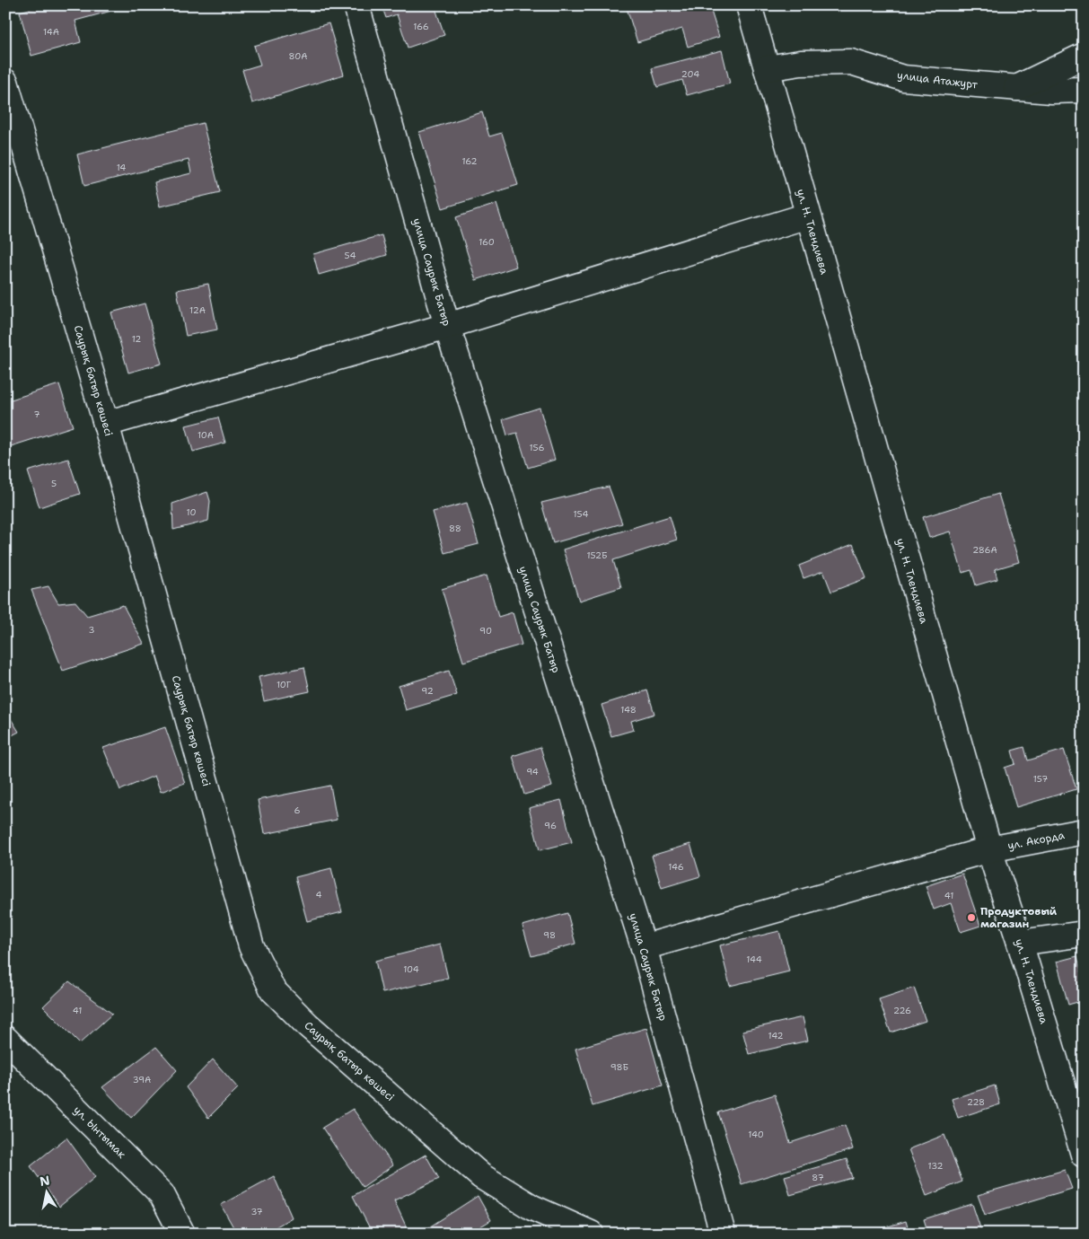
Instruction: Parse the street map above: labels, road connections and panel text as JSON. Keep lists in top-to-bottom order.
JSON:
{
  "streets": {
    "street": [
      "улица Атажурт",
      "ул. Н. Тлендиева",
      "улица Саурык Батыр",
      "Саурық батыр көшесі",
      "ул. Акорда",
      "ул. Ынтымак"
    ]
  },
  "crossings": [
    ["улица Атажурт", "ул. Н. Тлендиева"],
    ["ул. Н. Тлендиева", "ул. Акорда"],
    ["улица Саурык Батыр", "ул. Акорда"]
  ],
  "places": ["Продуктовый магазин"],
  "house_numbers": [
    "166",
    "14А",
    "80А",
    "204",
    "162",
    "14",
    "160",
    "54",
    "12А",
    "12",
    "7",
    "10А",
    "156",
    "5",
    "10",
    "154",
    "88",
    "286А",
    "152Б",
    "3",
    "90",
    "10Г",
    "92",
    "148",
    "94",
    "157",
    "6",
    "96",
    "146",
    "4",
    "41",
    "98",
    "144",
    "104",
    "41",
    "226",
    "142",
    "98Б",
    "39А",
    "228",
    "140",
    "132",
    "87",
    "37"
  ],
  "north": "top"
}
